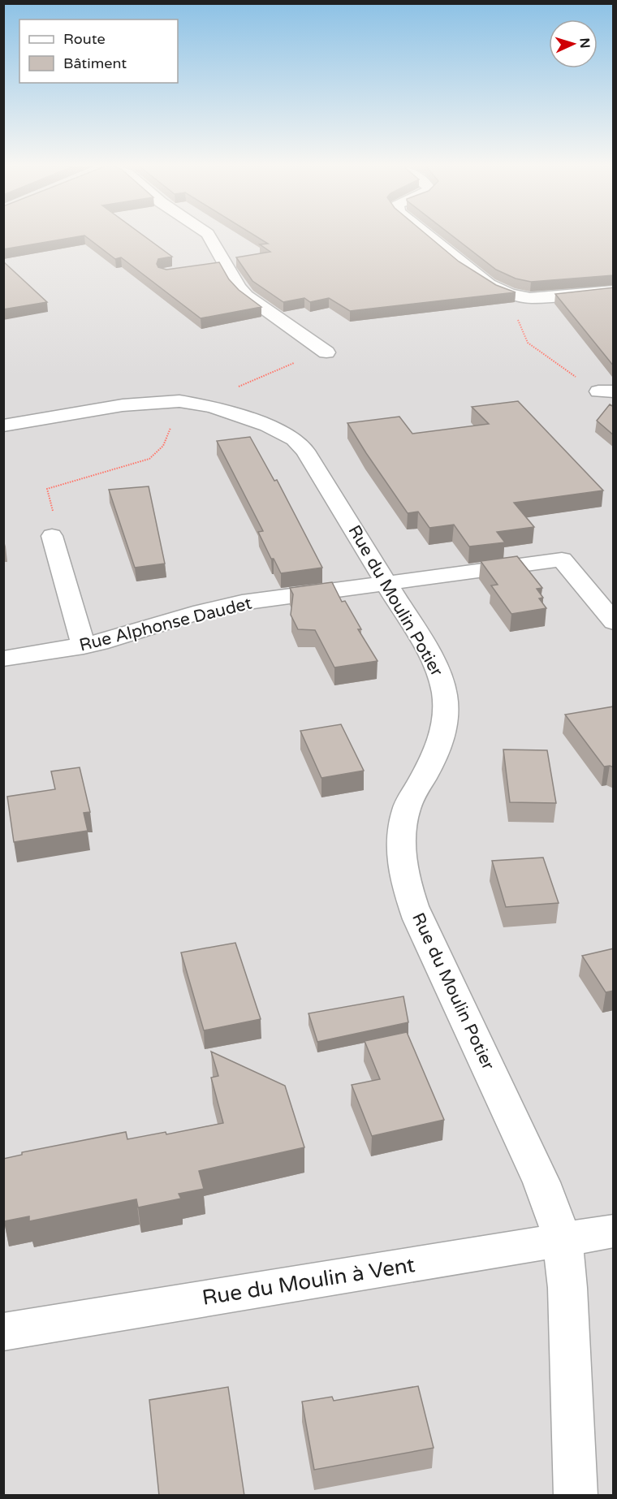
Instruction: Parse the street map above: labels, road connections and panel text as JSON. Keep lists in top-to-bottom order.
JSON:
{
  "streets": {
    "street": ["Rue du Moulin Potier", "Rue Alphonse Daudet", "Rue du Moulin à Vent"]
  },
  "crossings": [
    ["Rue du Moulin Potier", "Rue Alphonse Daudet"],
    ["Rue du Moulin Potier", "Rue du Moulin à Vent"]
  ],
  "legend": ["Route", "Bâtiment"],
  "north": "right"
}
